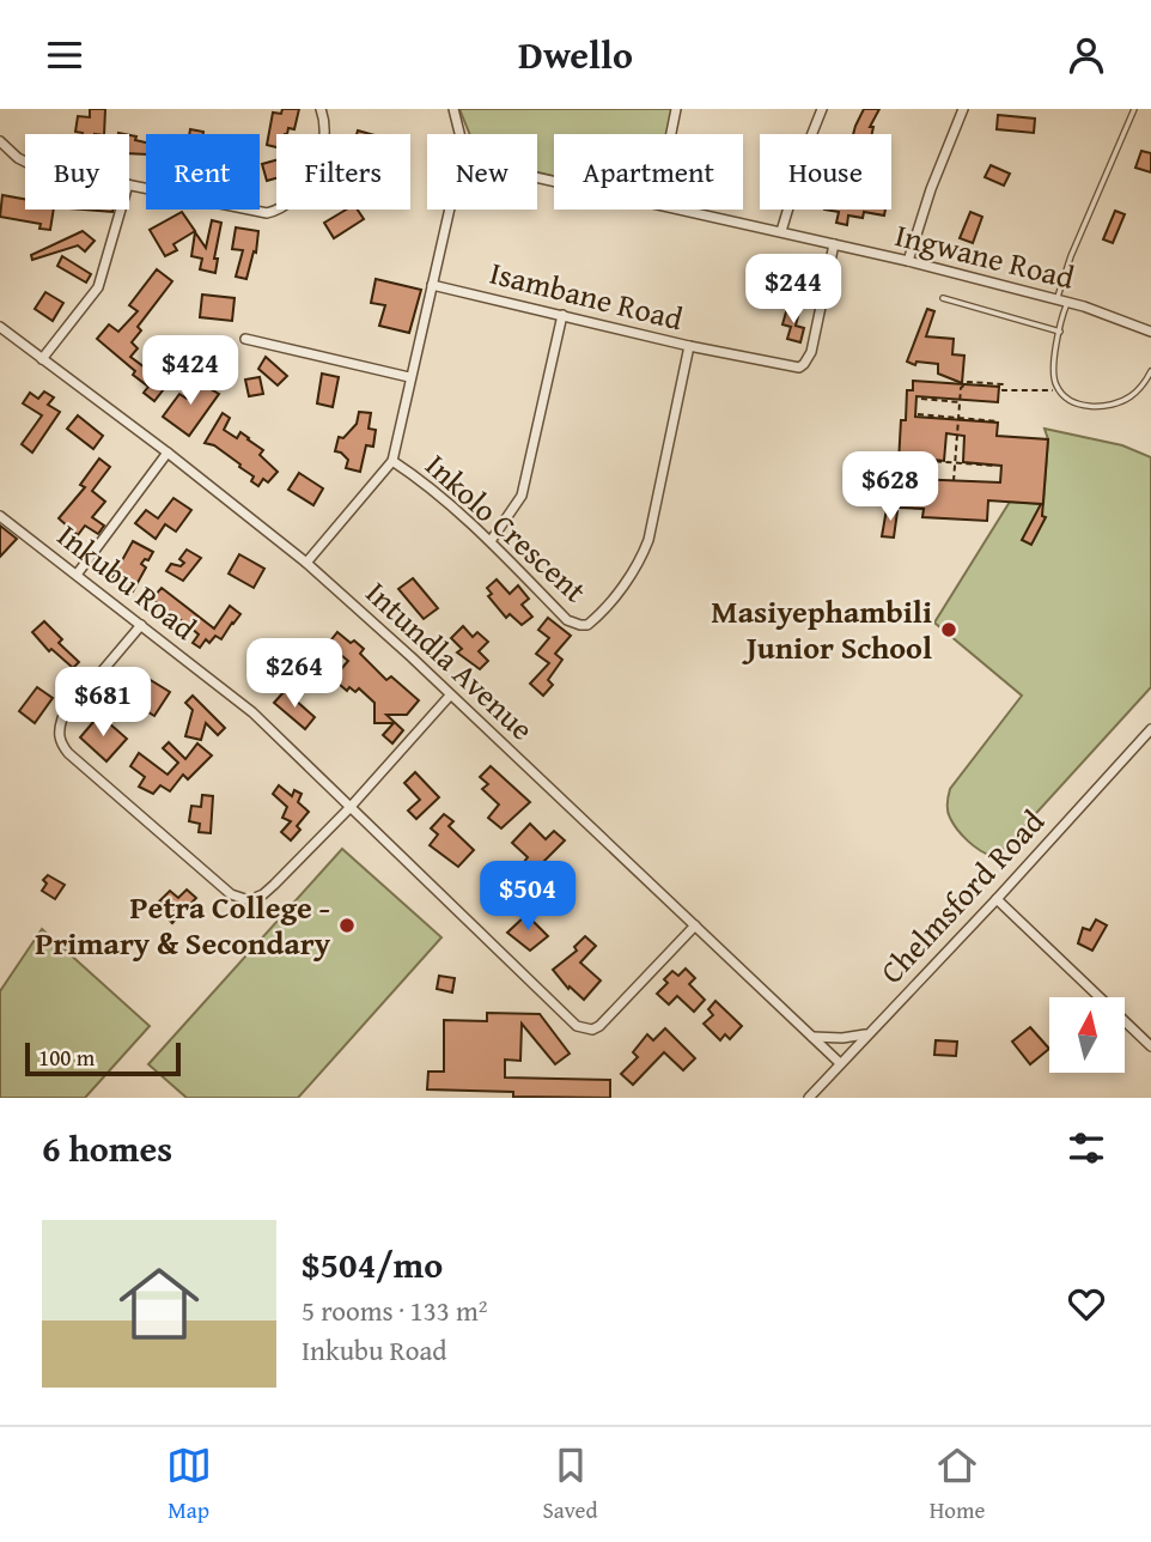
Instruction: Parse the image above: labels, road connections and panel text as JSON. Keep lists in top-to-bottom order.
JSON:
{
  "streets": {
    "street": [
      "Ingwane Road",
      "Isambane Road",
      "Inkolo Crescent",
      "Inkubu Road",
      "Intundla Avenue",
      "Chelmsford Road"
    ]
  },
  "crossings": [
    ["Ingwane Road", "Isambane Road"],
    ["Isambane Road", "Inkolo Crescent"],
    ["Inkubu Road", "Intundla Avenue"],
    ["Intundla Avenue", "Chelmsford Road"]
  ],
  "places": ["Masiyephambili Junior School", "Petra College - Primary & Secondary"],
  "scale_bar": "100 m",
  "north": "top",
  "page": {
    "header": "Dwello",
    "chip": [
      "Buy",
      "Rent",
      "Filters",
      "New",
      "Apartment",
      "House"
    ],
    "price": [
      "$244",
      "$424",
      "$628",
      "$264",
      "$681",
      "$504"
    ],
    "scale": "100 m",
    "heading": "6 homes",
    "list": [
      {
        "name": "$504/mo",
        "note": "5 rooms · 133 m² · Inkubu Road"
      }
    ],
    "tabs": ["Map", "Saved", "Home"]
  }
}
